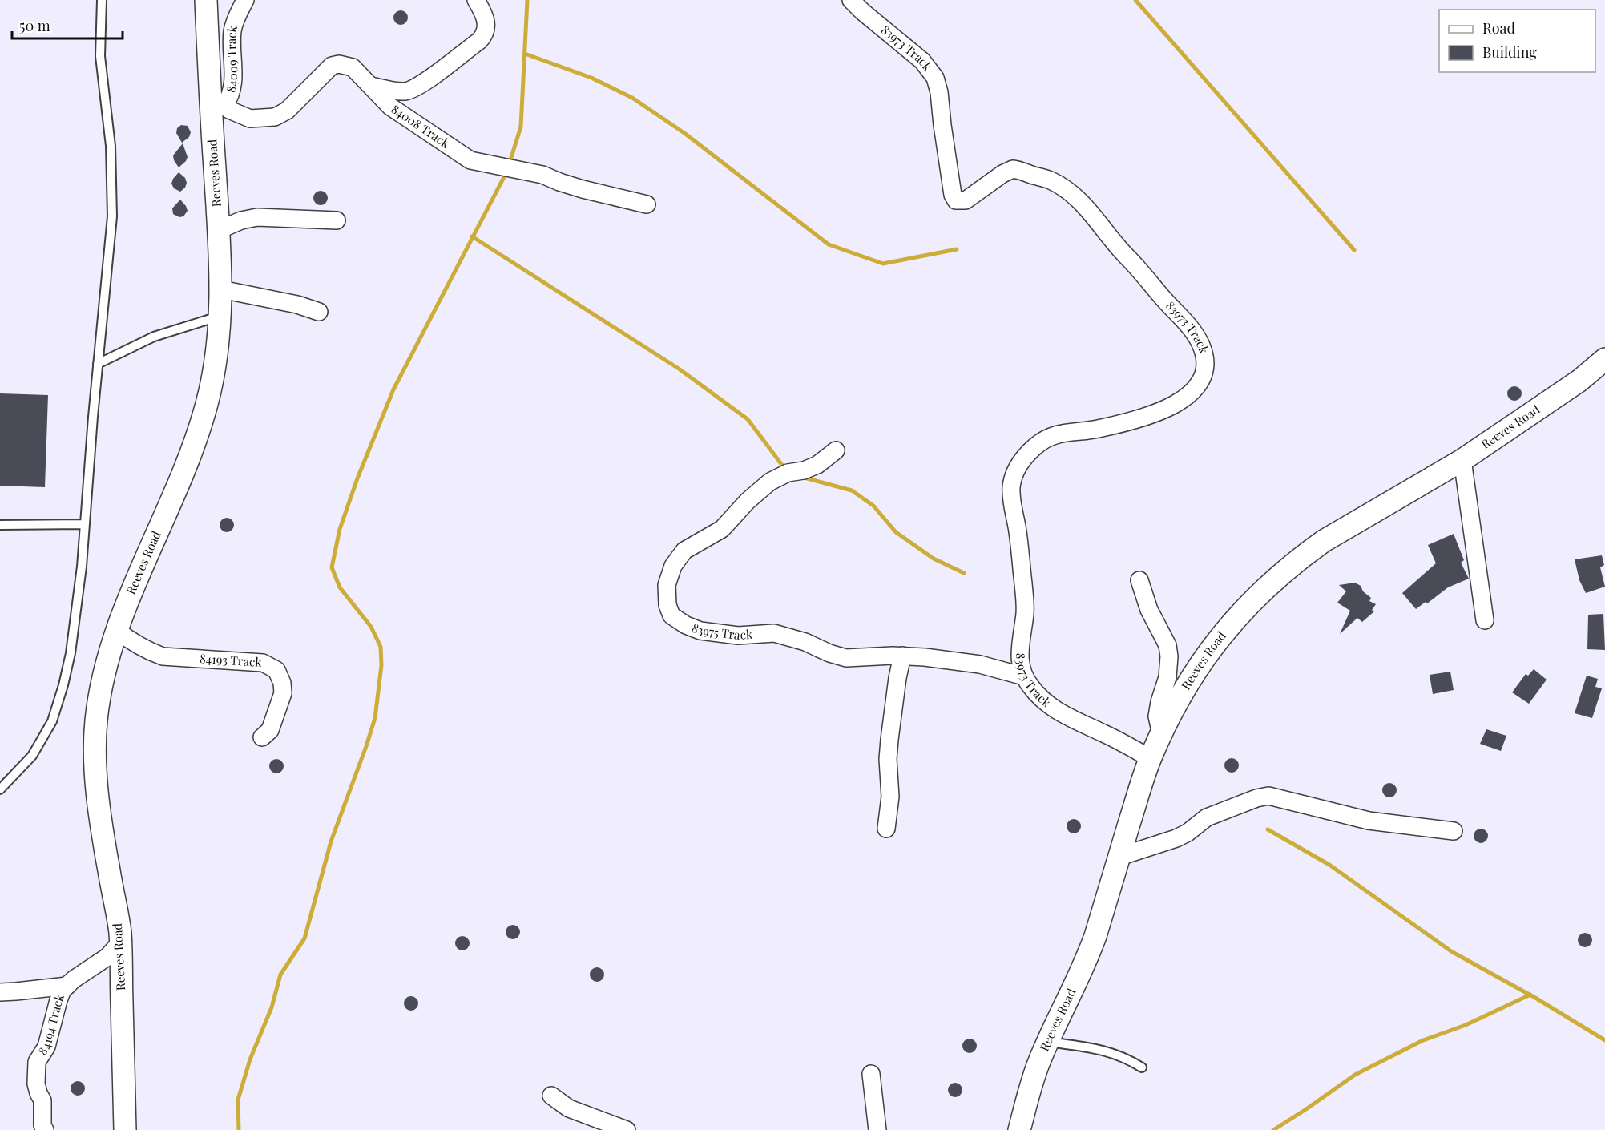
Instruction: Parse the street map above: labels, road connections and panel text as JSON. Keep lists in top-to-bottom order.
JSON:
{
  "streets": {
    "street": [
      "83973 Track",
      "84009 Track",
      "84008 Track",
      "Reeves Road",
      "83975 Track",
      "84193 Track",
      "84194 Track"
    ]
  },
  "crossings": [
    ["83973 Track", "Reeves Road"],
    ["83973 Track", "83975 Track"],
    ["84009 Track", "84008 Track"],
    ["84009 Track", "Reeves Road"],
    ["84008 Track", "Reeves Road"],
    ["Reeves Road", "84193 Track"],
    ["Reeves Road", "84194 Track"]
  ],
  "legend": ["Road", "Building"],
  "scale_bar": "50 m"
}
